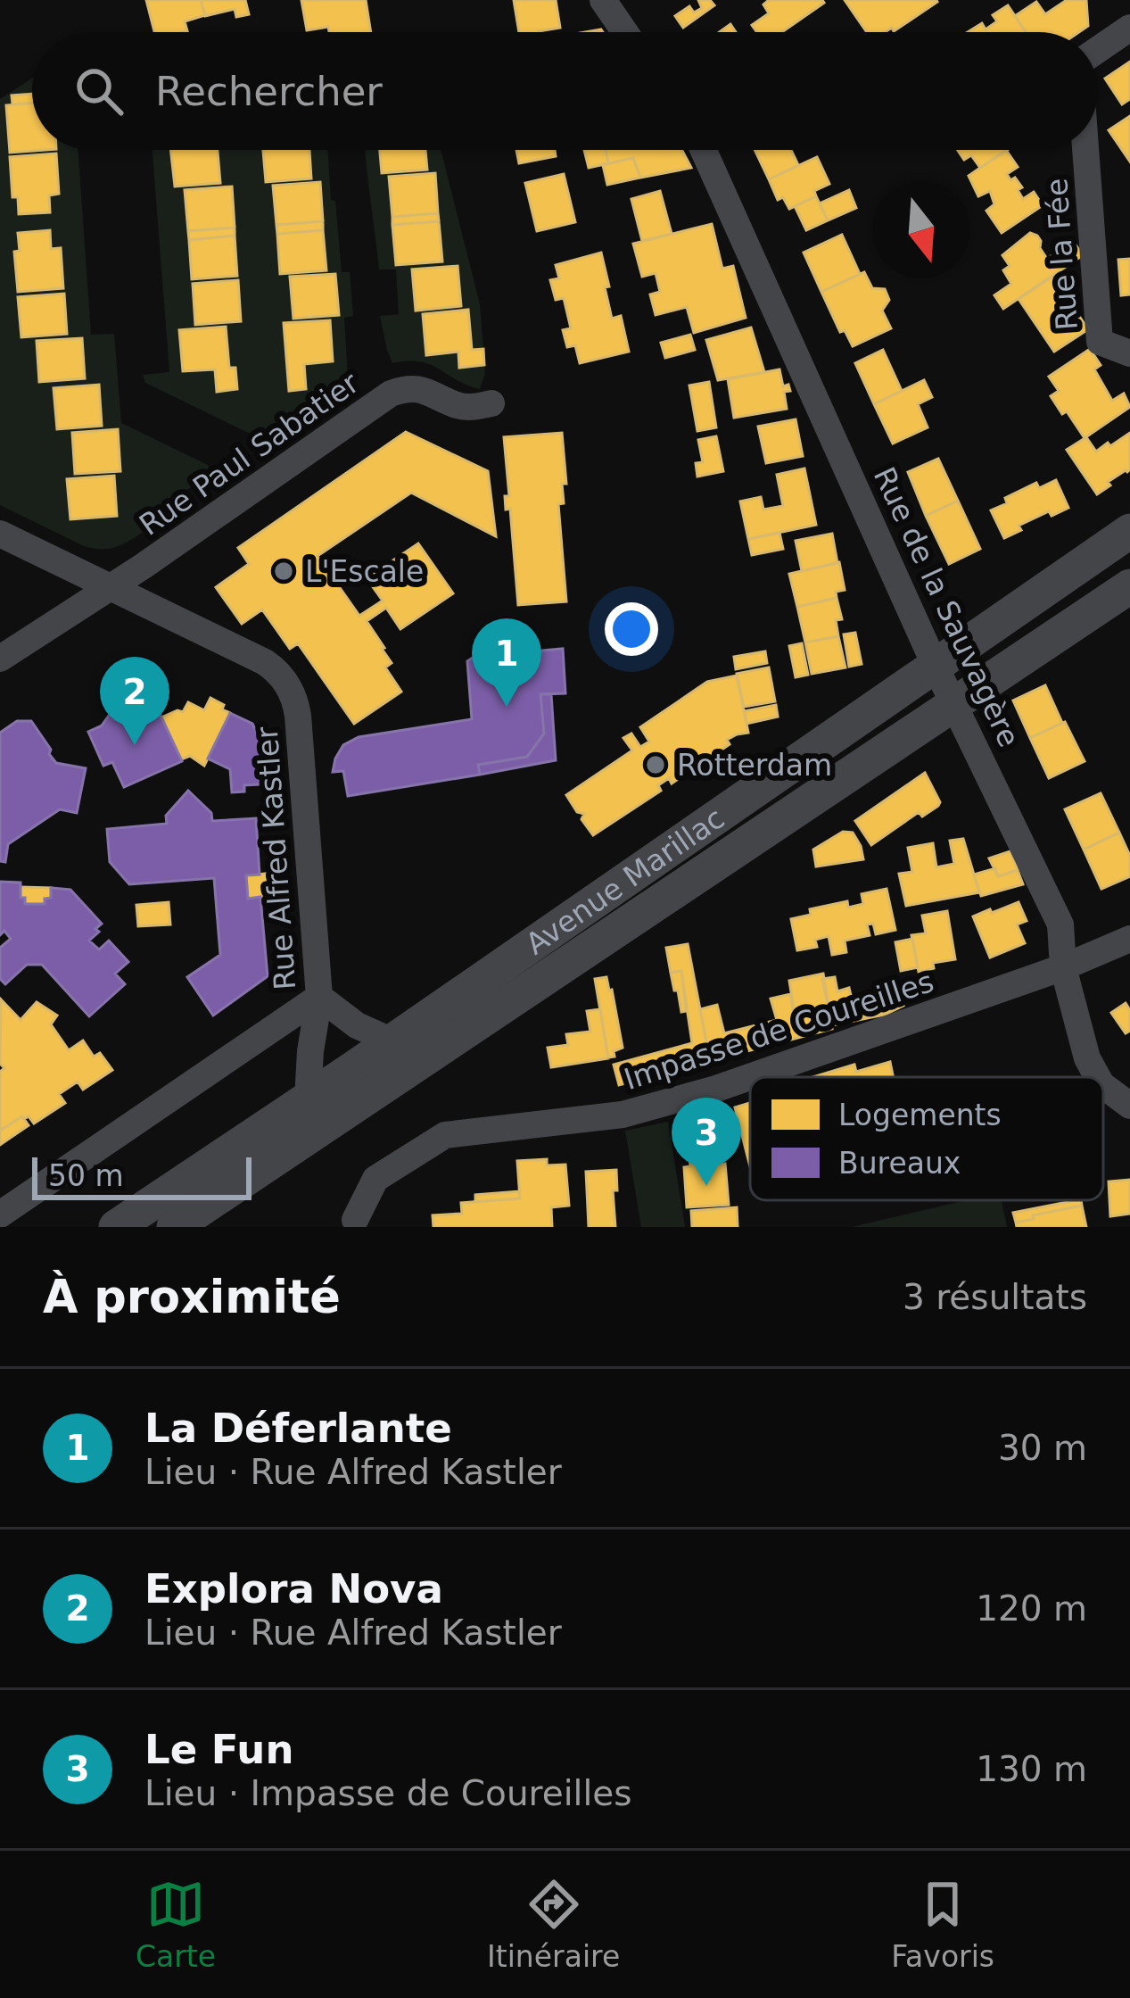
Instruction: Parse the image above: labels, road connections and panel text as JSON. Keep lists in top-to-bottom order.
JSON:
{
  "streets": {
    "street": [
      "Rue la Fée",
      "Rue Paul Sabatier",
      "Rue de la Sauvagère",
      "Rue Alfred Kastler",
      "Avenue Marillac",
      "Impasse de Coureilles"
    ]
  },
  "crossings": [
    ["Rue Paul Sabatier", "Rue Alfred Kastler"],
    ["Rue de la Sauvagère", "Avenue Marillac"],
    ["Rue de la Sauvagère", "Impasse de Coureilles"],
    ["Rue Alfred Kastler", "Avenue Marillac"]
  ],
  "places": ["L'Escale", "Rotterdam"],
  "legend": ["Logements", "Bureaux"],
  "scale_bar": "50 m",
  "north": "bottom",
  "page": {
    "search": "Rechercher",
    "pins": ["1", "2", "3"],
    "scale": "50 m",
    "heading": ["À proximité", "3 résultats"],
    "list": [
      {
        "mark": "1",
        "name": "La Déferlante",
        "note": "Lieu · Rue Alfred Kastler",
        "value": "30 m"
      },
      {
        "mark": "2",
        "name": "Explora Nova",
        "note": "Lieu · Rue Alfred Kastler",
        "value": "120 m"
      },
      {
        "mark": "3",
        "name": "Le Fun",
        "note": "Lieu · Impasse de Coureilles",
        "value": "130 m"
      }
    ],
    "nav": ["Carte", "Itinéraire", "Favoris"]
  }
}
